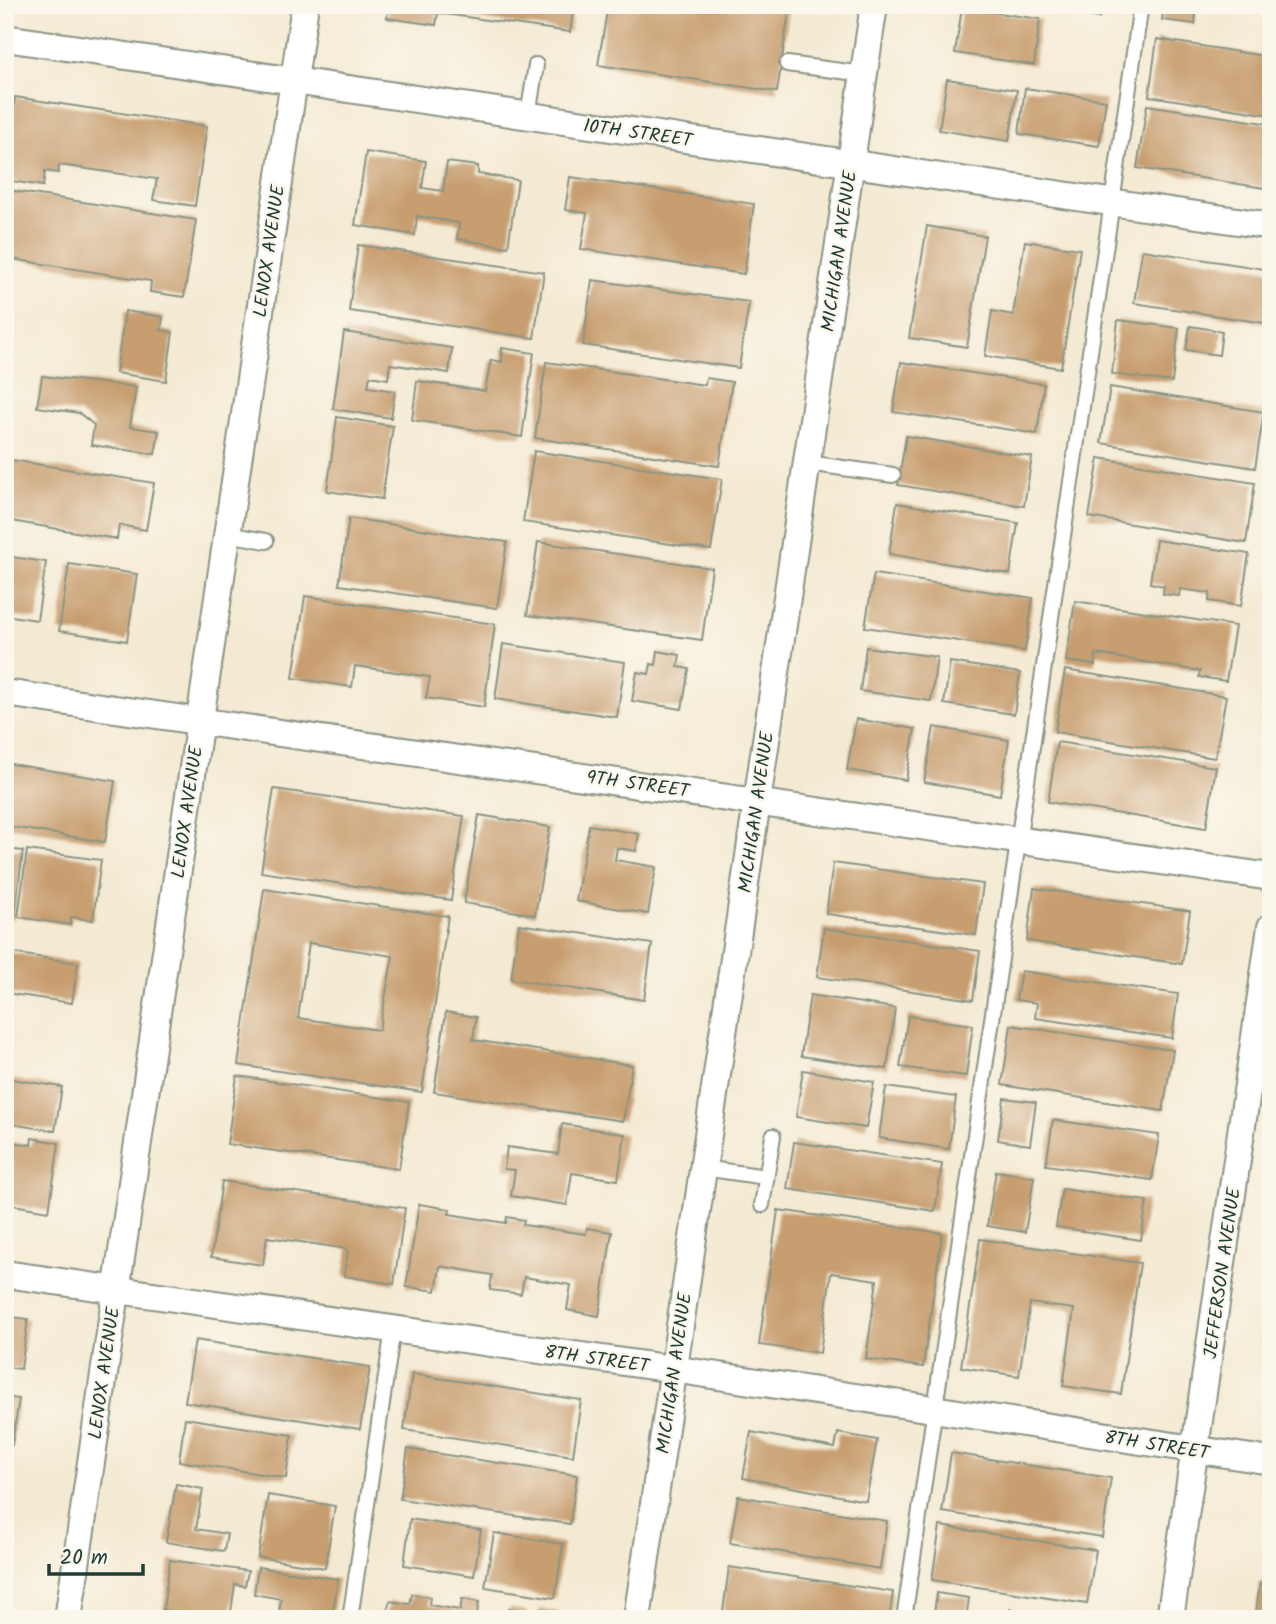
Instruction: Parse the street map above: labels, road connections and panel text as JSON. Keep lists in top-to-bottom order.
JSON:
{
  "streets": {
    "street": [
      "10TH STREET",
      "LENOX AVENUE",
      "MICHIGAN AVENUE",
      "9TH STREET",
      "JEFFERSON AVENUE",
      "8TH STREET"
    ]
  },
  "crossings": [
    ["10TH STREET", "LENOX AVENUE"],
    ["10TH STREET", "MICHIGAN AVENUE"],
    ["LENOX AVENUE", "9TH STREET"],
    ["LENOX AVENUE", "8TH STREET"],
    ["MICHIGAN AVENUE", "9TH STREET"],
    ["MICHIGAN AVENUE", "8TH STREET"],
    ["JEFFERSON AVENUE", "8TH STREET"]
  ],
  "scale_bar": "20 m"
}
